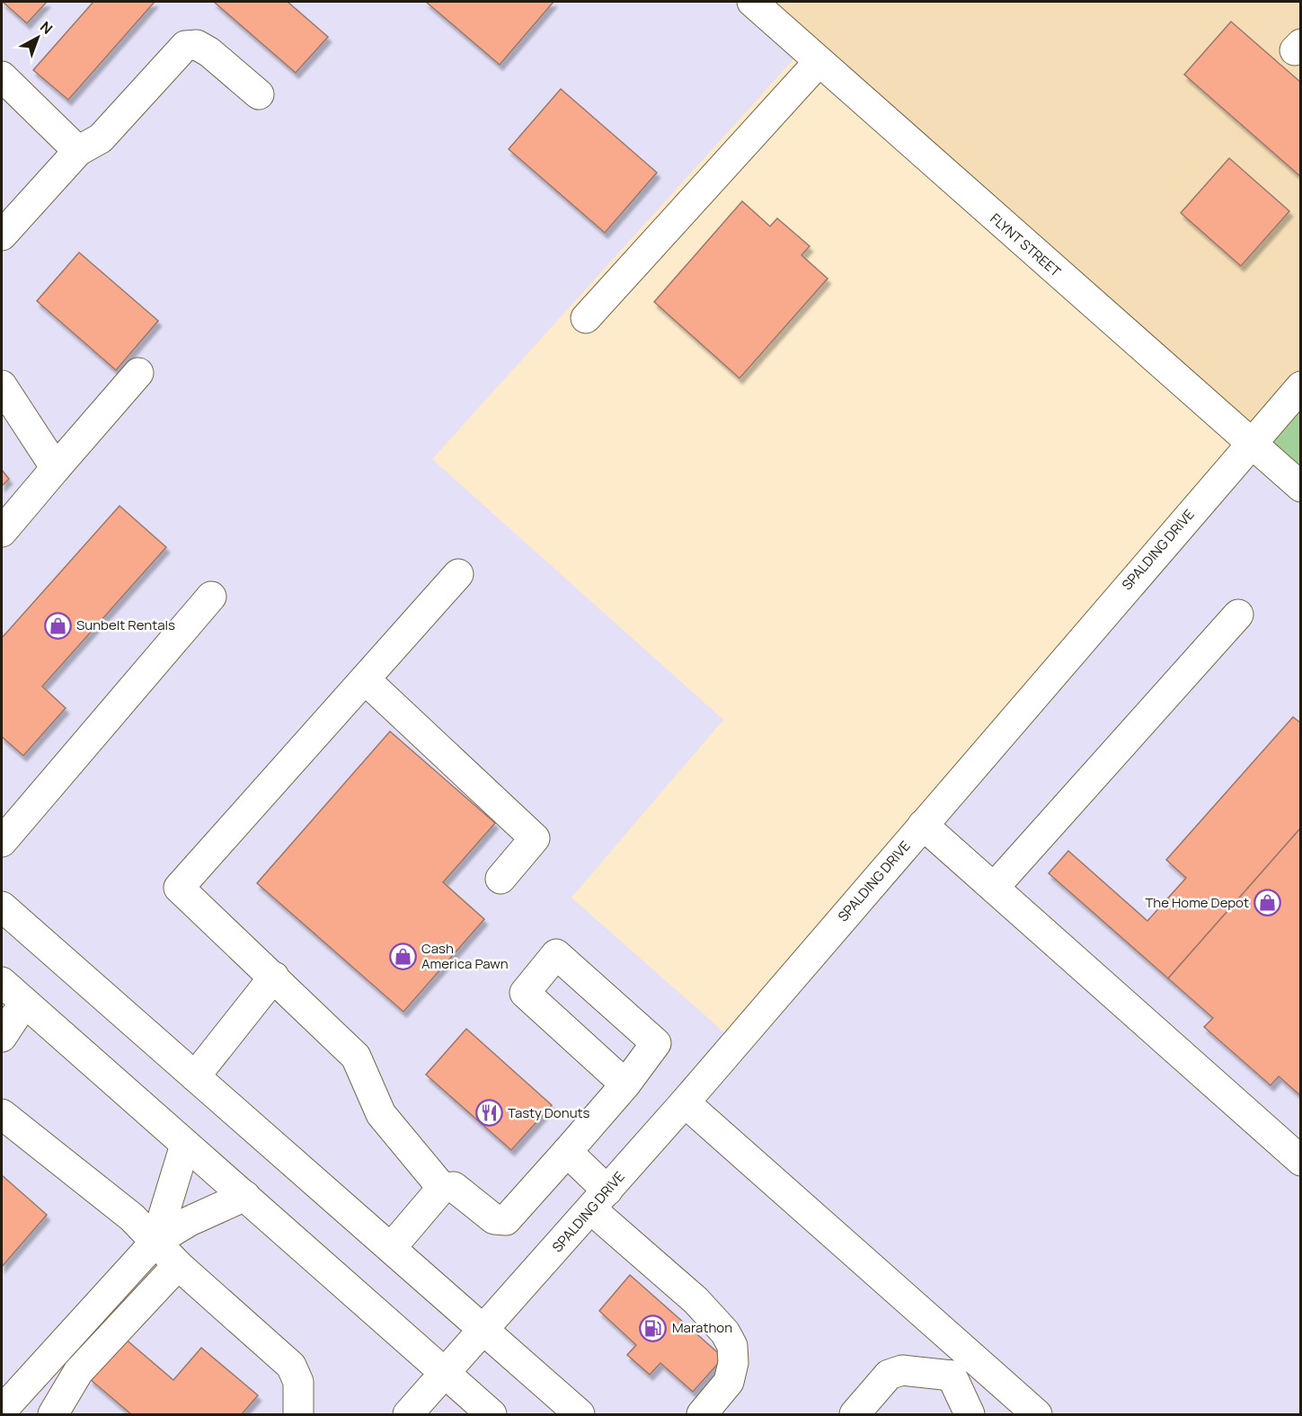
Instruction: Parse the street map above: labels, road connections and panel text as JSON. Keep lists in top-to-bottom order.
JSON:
{
  "streets": {
    "street": ["FLYNT STREET", "SPALDING DRIVE"]
  },
  "crossings": [
    ["FLYNT STREET", "SPALDING DRIVE"]
  ],
  "places": {
    "shop": ["Sunbelt Rentals", "The Home Depot", "Cash America Pawn"],
    "restaurant": ["Tasty Donuts"],
    "fuel station": ["Marathon"]
  },
  "north": "top right"
}
